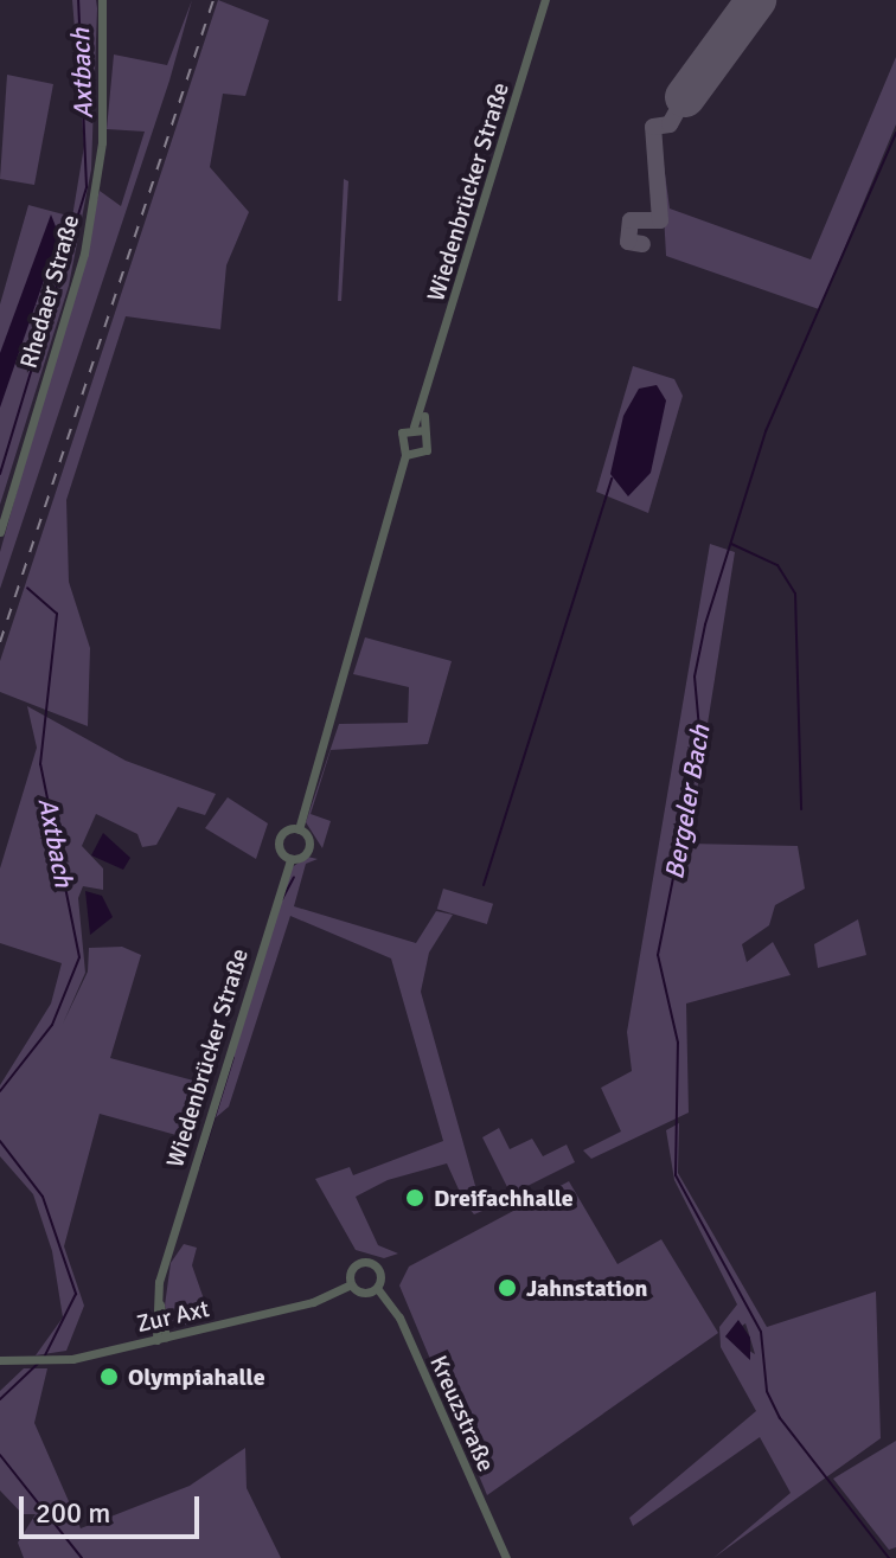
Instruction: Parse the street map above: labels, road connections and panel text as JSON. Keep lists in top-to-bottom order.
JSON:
{
  "streets": {
    "street": [
      "Wiedenbrücker Straße",
      "Rhedaer Straße",
      "Zur Axt",
      "Kreuzstraße"
    ]
  },
  "crossings": [
    ["Wiedenbrücker Straße", "Zur Axt"],
    ["Zur Axt", "Kreuzstraße"]
  ],
  "water": ["Axtbach", "Bergeler Bach"],
  "places": ["Dreifachhalle", "Jahnstation", "Olympiahalle"],
  "scale_bar": "200 m"
}
